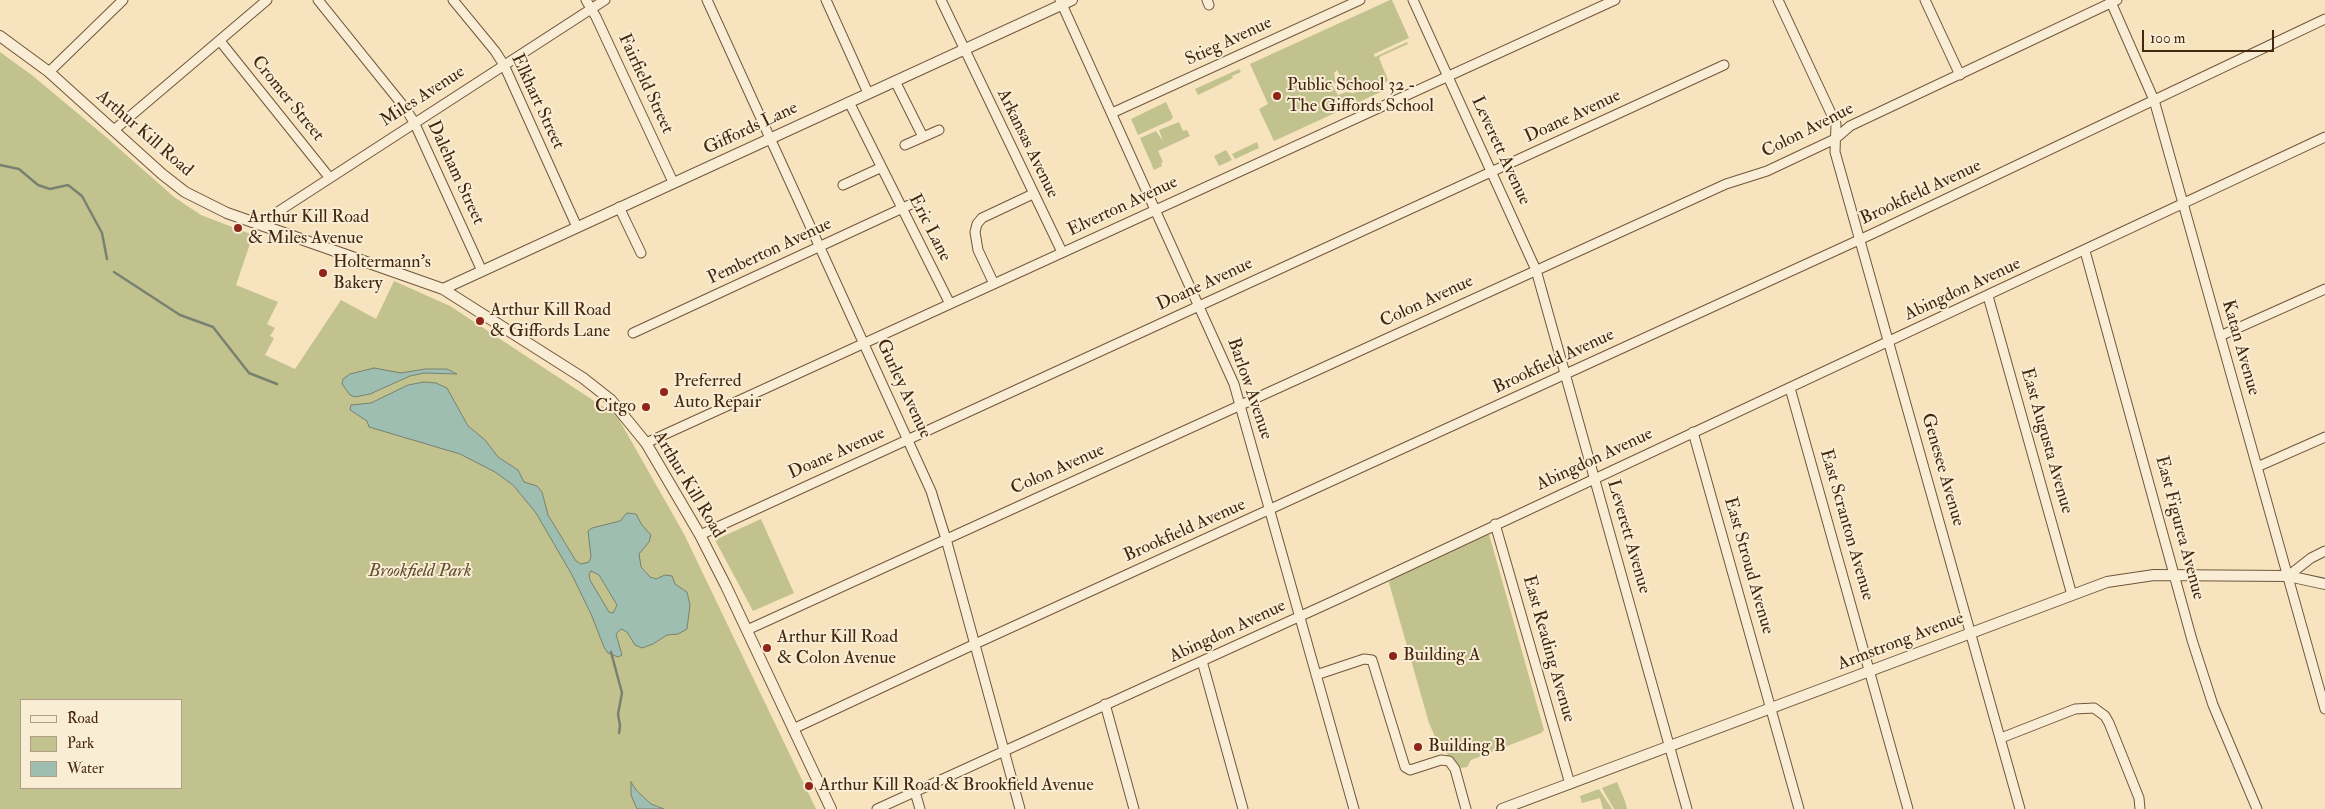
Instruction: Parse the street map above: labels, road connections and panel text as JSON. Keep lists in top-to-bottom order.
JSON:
{
  "streets": {
    "street": [
      "Stieg Avenue",
      "Fairfield Street",
      "Miles Avenue",
      "Cromer Street",
      "Elkhart Street",
      "Doane Avenue",
      "Giffords Lane",
      "Colon Avenue",
      "Arthur Kill Road",
      "Arkansas Avenue",
      "Leverett Avenue",
      "Daleham Street",
      "Brookfield Avenue",
      "Elverton Avenue",
      "Eric Lane",
      "Pemberton Avenue",
      "Abingdon Avenue",
      "Katan Avenue",
      "Gurley Avenue",
      "Barlow Avenue",
      "East Augusta Avenue",
      "Genesee Avenue",
      "East Scranton Avenue",
      "East Figurea Avenue",
      "East Stroud Avenue",
      "Armstrong Avenue",
      "East Reading Avenue"
    ]
  },
  "crossings": [
    ["Stieg Avenue", "Barlow Avenue"],
    ["Fairfield Street", "Miles Avenue"],
    ["Fairfield Street", "Giffords Lane"],
    ["Miles Avenue", "Cromer Street"],
    ["Miles Avenue", "Elkhart Street"],
    ["Miles Avenue", "Arthur Kill Road"],
    ["Miles Avenue", "Daleham Street"],
    ["Elkhart Street", "Giffords Lane"],
    ["Doane Avenue", "Arthur Kill Road"],
    ["Doane Avenue", "Leverett Avenue"],
    ["Doane Avenue", "Gurley Avenue"],
    ["Doane Avenue", "Barlow Avenue"],
    ["Giffords Lane", "Arthur Kill Road"],
    ["Giffords Lane", "Arkansas Avenue"],
    ["Giffords Lane", "Daleham Street"],
    ["Giffords Lane", "Eric Lane"],
    ["Giffords Lane", "Gurley Avenue"],
    ["Giffords Lane", "Barlow Avenue"],
    ["Colon Avenue", "Arthur Kill Road"],
    ["Colon Avenue", "Leverett Avenue"],
    ["Colon Avenue", "Katan Avenue"],
    ["Colon Avenue", "Gurley Avenue"],
    ["Colon Avenue", "Barlow Avenue"],
    ["Colon Avenue", "Genesee Avenue"],
    ["Arthur Kill Road", "Brookfield Avenue"],
    ["Arthur Kill Road", "Elverton Avenue"],
    ["Arkansas Avenue", "Elverton Avenue"],
    ["Leverett Avenue", "Brookfield Avenue"],
    ["Leverett Avenue", "Elverton Avenue"],
    ["Leverett Avenue", "Abingdon Avenue"],
    ["Leverett Avenue", "Armstrong Avenue"],
    ["Brookfield Avenue", "Katan Avenue"],
    ["Brookfield Avenue", "Gurley Avenue"],
    ["Brookfield Avenue", "Barlow Avenue"],
    ["Brookfield Avenue", "Genesee Avenue"],
    ["Elverton Avenue", "Eric Lane"],
    ["Elverton Avenue", "Gurley Avenue"],
    ["Elverton Avenue", "Barlow Avenue"],
    ["Eric Lane", "Pemberton Avenue"],
    ["Pemberton Avenue", "Gurley Avenue"],
    ["Abingdon Avenue", "Katan Avenue"],
    ["Abingdon Avenue", "Gurley Avenue"],
    ["Abingdon Avenue", "Barlow Avenue"],
    ["Abingdon Avenue", "East Augusta Avenue"],
    ["Abingdon Avenue", "Genesee Avenue"],
    ["Abingdon Avenue", "East Scranton Avenue"],
    ["Abingdon Avenue", "East Figurea Avenue"],
    ["Abingdon Avenue", "East Stroud Avenue"],
    ["Abingdon Avenue", "East Reading Avenue"],
    ["Katan Avenue", "Armstrong Avenue"],
    ["East Augusta Avenue", "Armstrong Avenue"],
    ["Genesee Avenue", "Armstrong Avenue"],
    ["East Scranton Avenue", "Armstrong Avenue"],
    ["East Figurea Avenue", "Armstrong Avenue"],
    ["East Stroud Avenue", "Armstrong Avenue"],
    ["Armstrong Avenue", "East Reading Avenue"]
  ],
  "parks": ["Brookfield Park"],
  "places": [
    "Public School 32 - The Giffords School",
    "Arthur Kill Road & Miles Avenue",
    "Holtermann's Bakery",
    "Arthur Kill Road & Giffords Lane",
    "Preferred Auto Repair",
    "Citgo",
    "Arthur Kill Road & Colon Avenue",
    "Building A",
    "Building B",
    "Arthur Kill Road & Brookfield Avenue"
  ],
  "legend": ["Road", "Park", "Water"],
  "scale_bar": "100 m"
}
